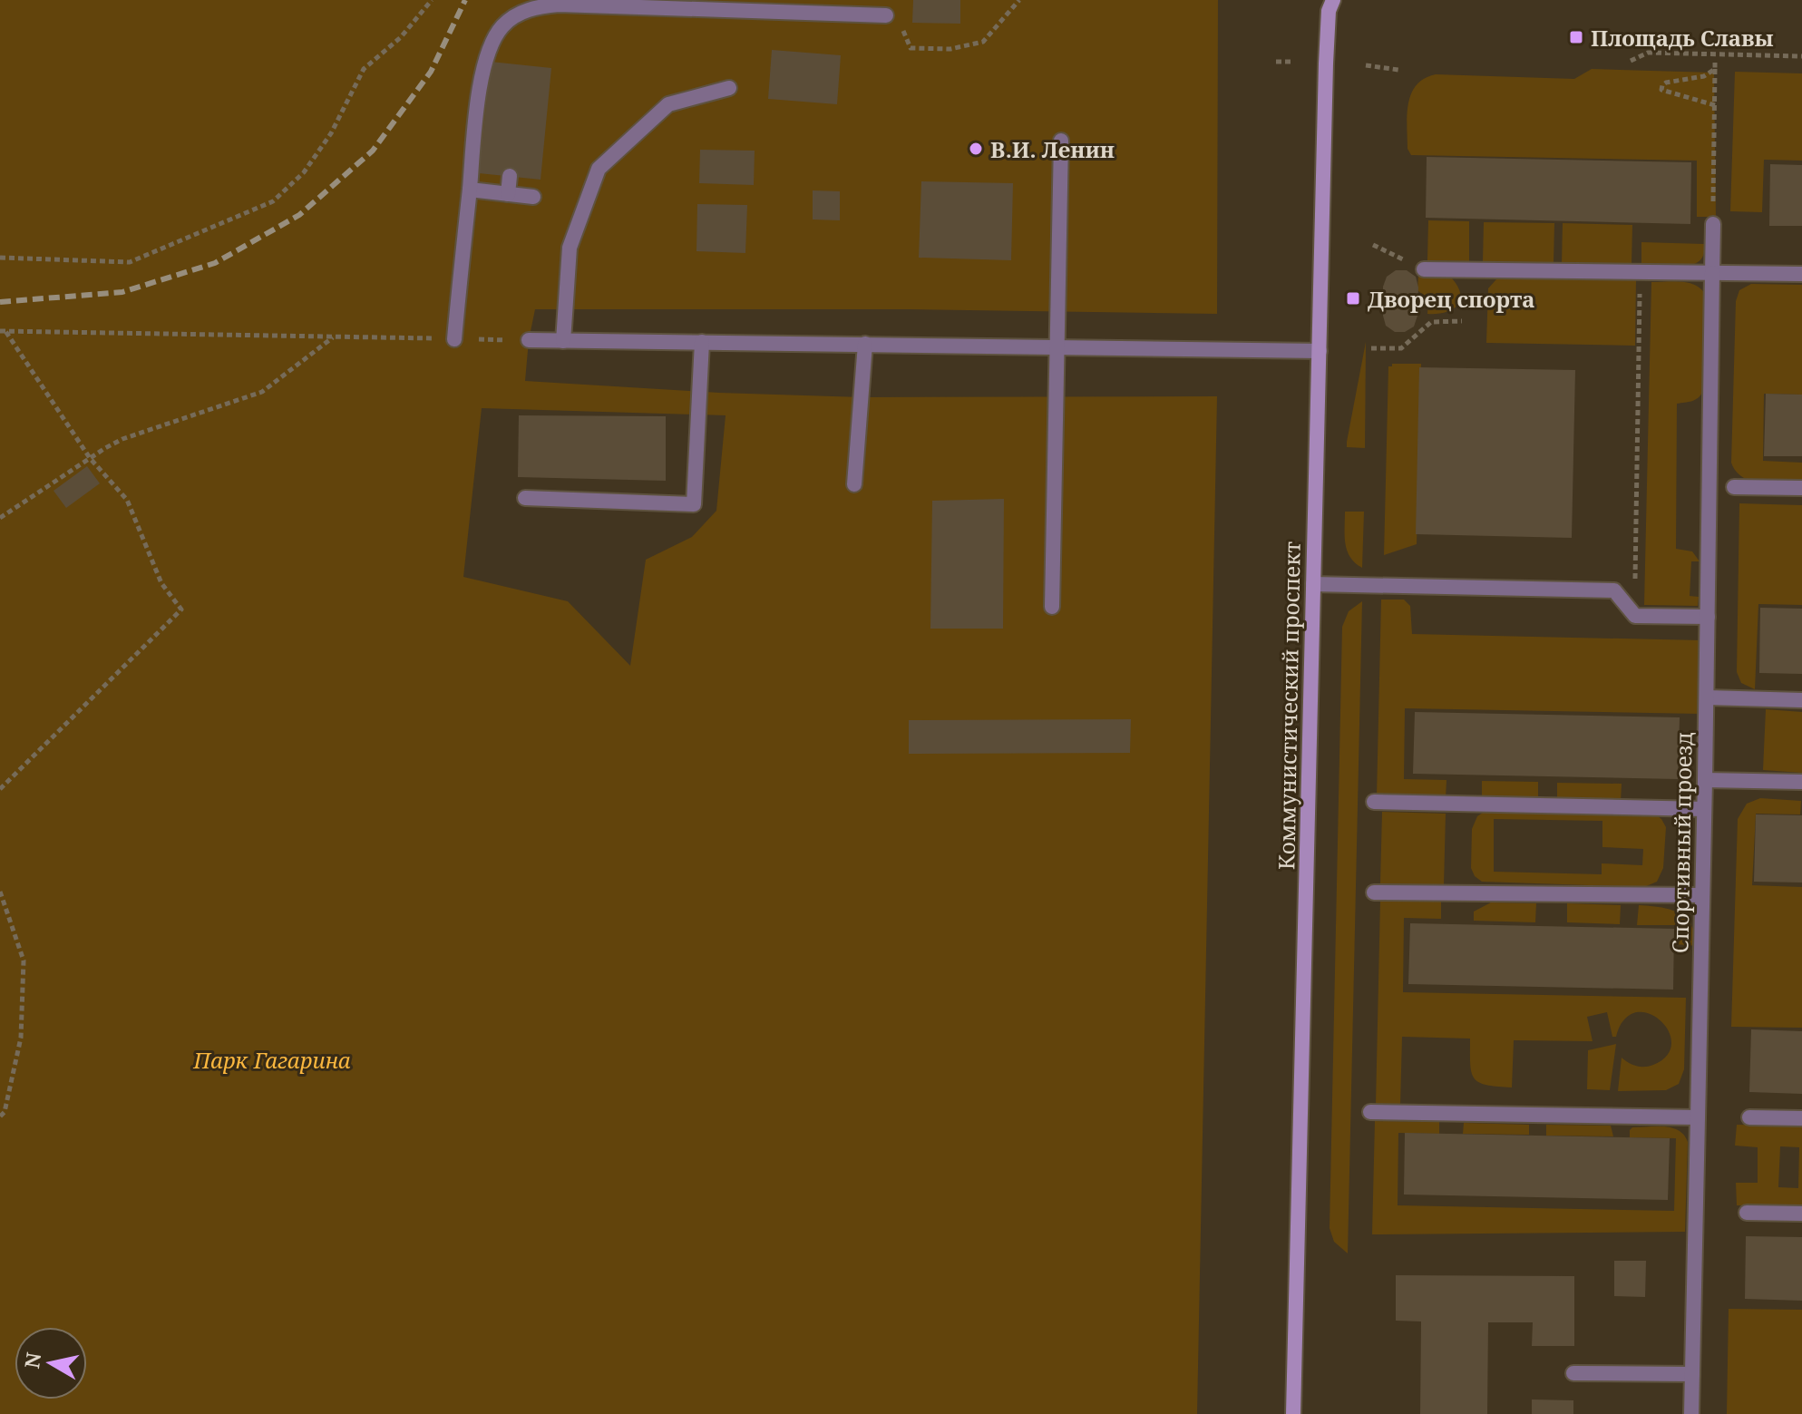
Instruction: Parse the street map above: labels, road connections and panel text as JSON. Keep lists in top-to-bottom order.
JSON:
{
  "streets": {
    "main road": ["Коммунистический проспект"],
    "street": ["Спортивный проезд"]
  },
  "parks": ["Парк Гагарина"],
  "places": {
    "transit": ["Площадь Славы", "Дворец спорта"],
    "other": ["В.И. Ленин"]
  },
  "north": "left"
}
